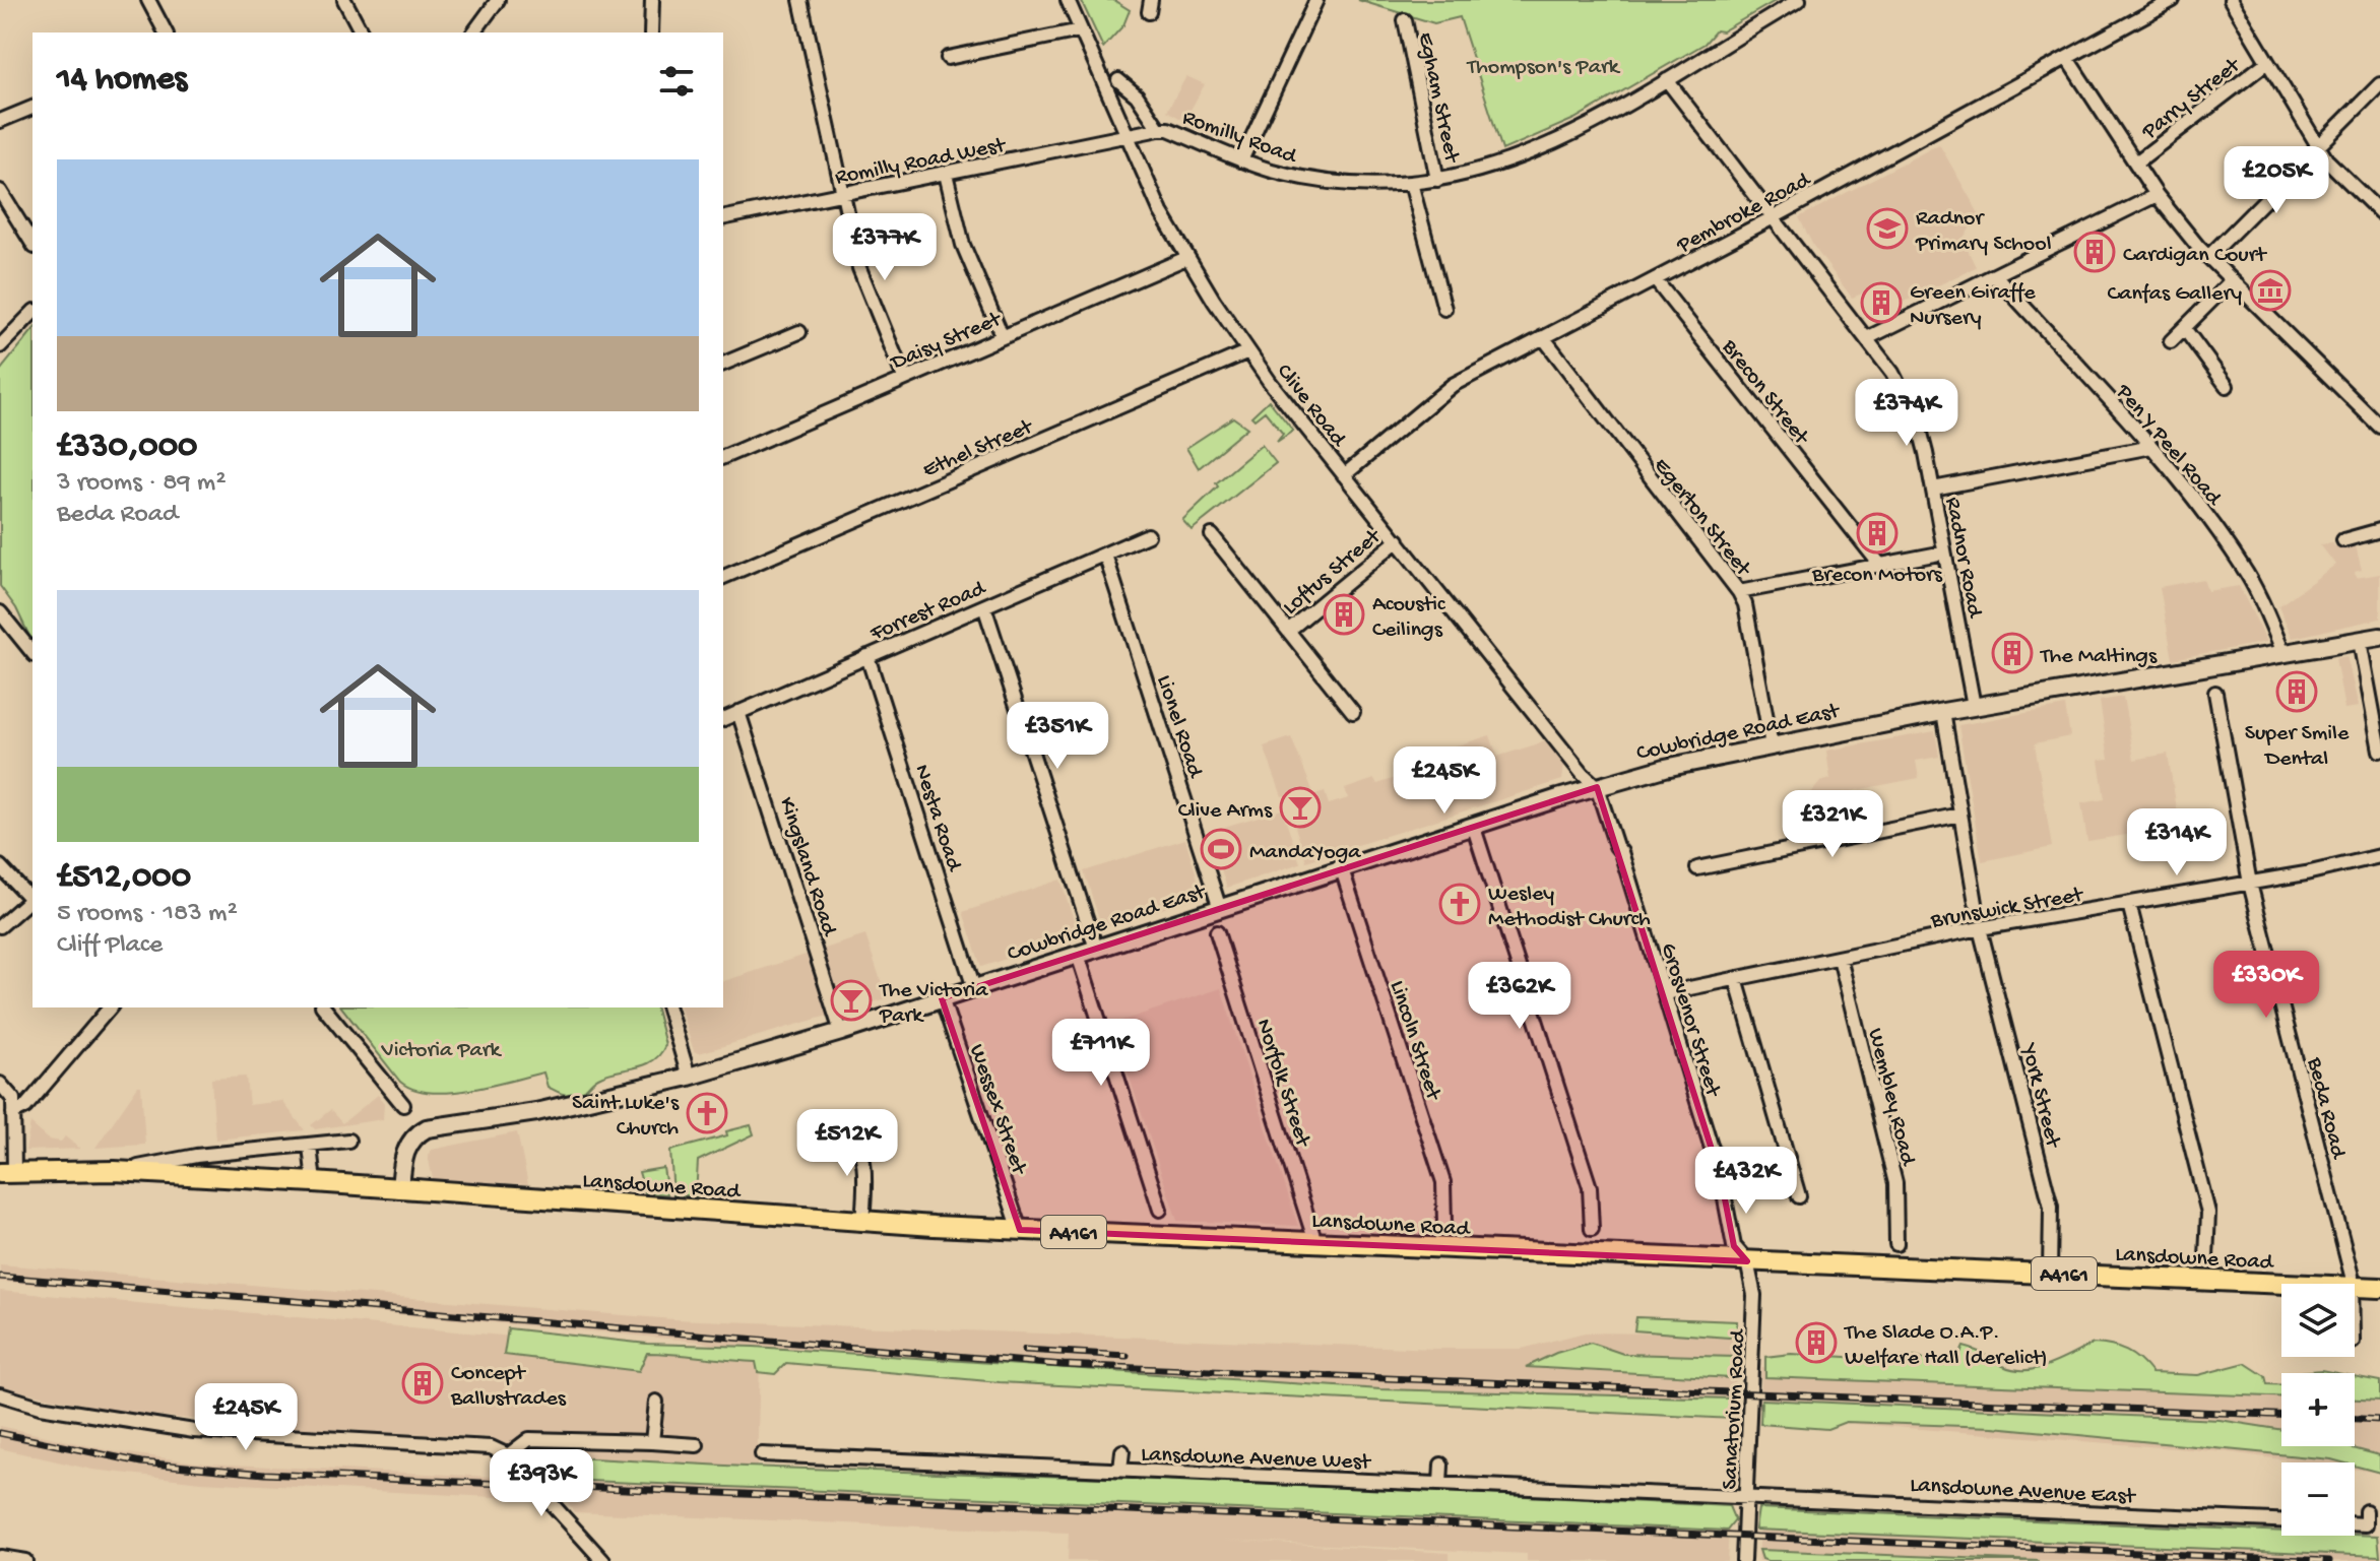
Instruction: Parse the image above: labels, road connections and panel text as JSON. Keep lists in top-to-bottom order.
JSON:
{
  "streets": {
    "main road": ["Lansdowne Road", "A4161"],
    "street": [
      "Egham Street",
      "Parry Street",
      "Romilly Road",
      "Romilly Road West",
      "Pembroke Road",
      "Daisy Street",
      "Brecon Street",
      "Clive Road",
      "Pen Y Peel Road",
      "Ethel Street",
      "Egerton Street",
      "Radnor Road",
      "Loftus Street",
      "Forrest Road",
      "Lionel Road",
      "Cowbridge Road East",
      "Nesta Road",
      "Kingsland Road",
      "Brunswick Street",
      "Grosvenor Street",
      "Lincoln Street",
      "Norfolk Street",
      "York Street",
      "Wembley Road",
      "Beda Road",
      "Wessex Street",
      "Sanatorium Road",
      "Lansdowne Avenue West",
      "Lansdowne Avenue East"
    ]
  },
  "crossings": [
    ["Egham Street", "Romilly Road"],
    ["Romilly Road", "Romilly Road West"],
    ["Romilly Road", "Clive Road"],
    ["Romilly Road", "Radnor Road"],
    ["Romilly Road West", "Clive Road"],
    ["Pembroke Road", "Brecon Street"],
    ["Pembroke Road", "Clive Road"],
    ["Pembroke Road", "Egerton Street"],
    ["Pembroke Road", "Radnor Road"],
    ["Daisy Street", "Clive Road"],
    ["Clive Road", "Ethel Street"],
    ["Clive Road", "Loftus Street"],
    ["Clive Road", "Cowbridge Road East"],
    ["Clive Road", "Grosvenor Street"],
    ["Pen Y Peel Road", "Cowbridge Road East"],
    ["Egerton Street", "Cowbridge Road East"],
    ["Radnor Road", "Cowbridge Road East"],
    ["Forrest Road", "Lionel Road"],
    ["Forrest Road", "Nesta Road"],
    ["Forrest Road", "Kingsland Road"],
    ["Lionel Road", "Cowbridge Road East"],
    ["Cowbridge Road East", "Nesta Road"],
    ["Cowbridge Road East", "Kingsland Road"],
    ["Cowbridge Road East", "Grosvenor Street"],
    ["Cowbridge Road East", "Lincoln Street"],
    ["Cowbridge Road East", "Wessex Street"],
    ["Cowbridge Road East", "Lansdowne Road"],
    ["Cowbridge Road East", "A4161"],
    ["Brunswick Street", "Grosvenor Street"],
    ["Brunswick Street", "York Street"],
    ["Brunswick Street", "Wembley Road"],
    ["Brunswick Street", "Beda Road"],
    ["Grosvenor Street", "Lansdowne Road"],
    ["Grosvenor Street", "Sanatorium Road"],
    ["Norfolk Street", "Lansdowne Road"],
    ["York Street", "Lansdowne Road"],
    ["Wessex Street", "Lansdowne Road"],
    ["Lansdowne Road", "A4161"],
    ["Lansdowne Road", "Sanatorium Road"],
    ["Sanatorium Road", "Lansdowne Avenue West"],
    ["Sanatorium Road", "Lansdowne Avenue East"],
    ["Lansdowne Avenue West", "Lansdowne Avenue East"]
  ],
  "parks": ["Thompson's Park", "Victoria Park"],
  "places": {
    "school or university": ["Radnor Primary School"],
    "building": [
      "Cardigan Court",
      "Green Giraffe Nursery",
      "Brecon Motors",
      "Acoustic Ceilings",
      "The Maltings",
      "Super Smile Dental",
      "The Slade O.A.P. Welfare Hall (derelict)",
      "Concept Ballustrades"
    ],
    "museum": ["Canfas Gallery"],
    "bar": ["Clive Arms", "The Victoria Park"],
    "sports": ["MandaYoga"],
    "church": ["Wesley Methodist Church", "Saint Luke's Church"]
  },
  "page": {
    "heading": "14 homes",
    "list": [
      {
        "name": "£330,000",
        "note": "3 rooms · 89 m² · Beda Road"
      },
      {
        "name": "£512,000",
        "note": "5 rooms · 183 m² · Cliff Place"
      }
    ],
    "price": [
      "£205K",
      "£377K",
      "£374K",
      "£351K",
      "£245K",
      "£321K",
      "£314K",
      "£330K",
      "£362K",
      "£711K",
      "£512K",
      "£432K",
      "£245K",
      "£393K"
    ],
    "map_buttons": ["+", "−"]
  }
}
